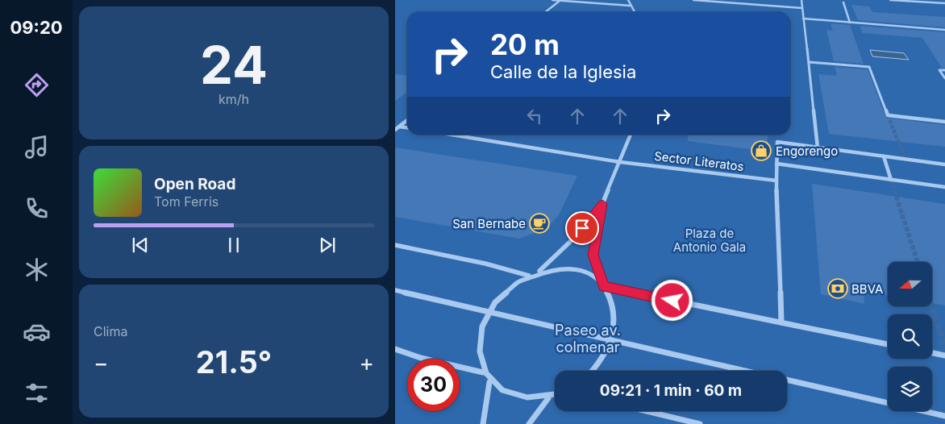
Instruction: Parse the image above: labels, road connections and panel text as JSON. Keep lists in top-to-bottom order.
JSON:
{
  "streets": {
    "street": ["Sector Literatos"]
  },
  "parks": ["Plaza de Antonio Gala", "Paseo av. colmenar"],
  "places": {
    "shop": ["Engorengo"],
    "cafe": ["San Bernabe"],
    "bank": ["BBVA"]
  },
  "north": "left",
  "page": {
    "tabs": "09:20",
    "tile": [
      ["24", "km/h"],
      "Clima"
    ],
    "turn": ["20 m", "Calle de la Iglesia"],
    "song": ["Open Road", "Tom Ferris"],
    "heat": ["−", "21.5°", "+"],
    "limit": "30",
    "trip": "09:21 · 1 min · 60 m"
  }
}
